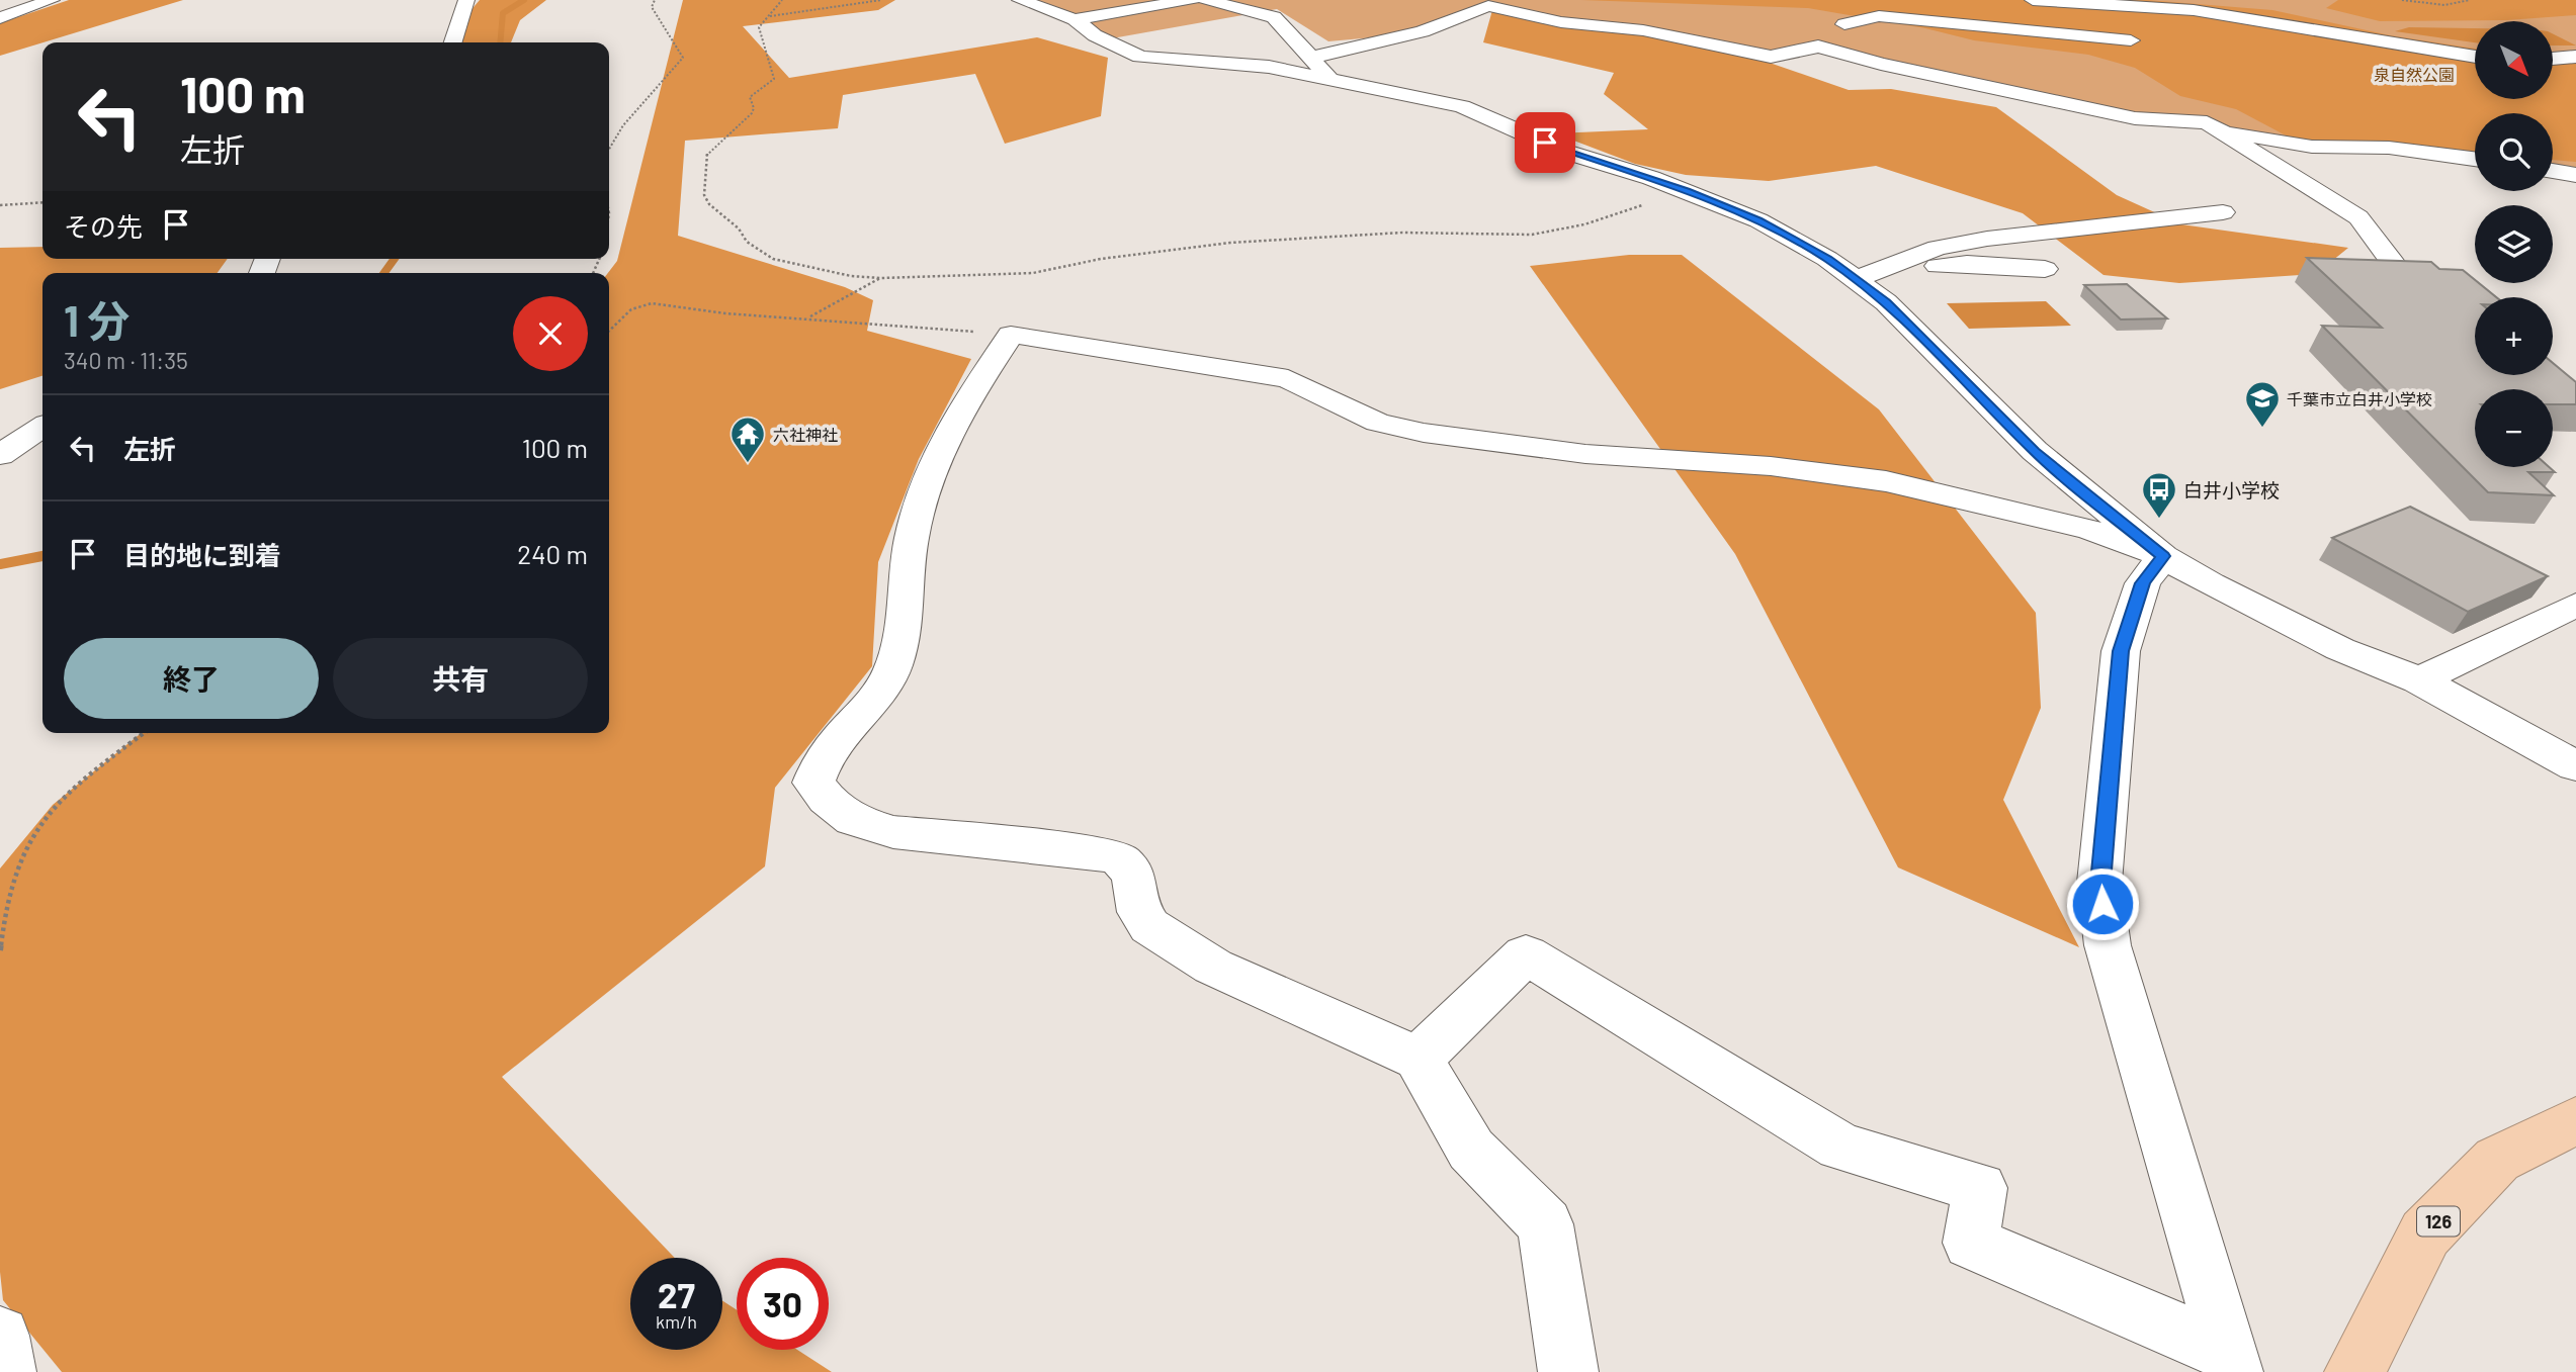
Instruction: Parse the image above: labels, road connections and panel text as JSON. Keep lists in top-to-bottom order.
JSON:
{
  "streets": {
    "highway": ["126"]
  },
  "parks": ["泉自然公園"],
  "places": {
    "school or university": ["千葉市立白井小学校"],
    "temple": ["六社神社"],
    "bus stop": ["白井小学校"]
  },
  "north": "bottom right",
  "page": {
    "map_buttons": ["+", "−"],
    "turn": ["100 m", "左折"],
    "then": "その先",
    "heading": ["1 分", "340 m · 11:35"],
    "list": [
      {
        "name": "左折",
        "value": "100 m"
      },
      {
        "name": "目的地に到着",
        "value": "240 m"
      }
    ],
    "buttons": ["終了", "共有"],
    "speed": "27 km/h",
    "limit": "30"
  }
}
